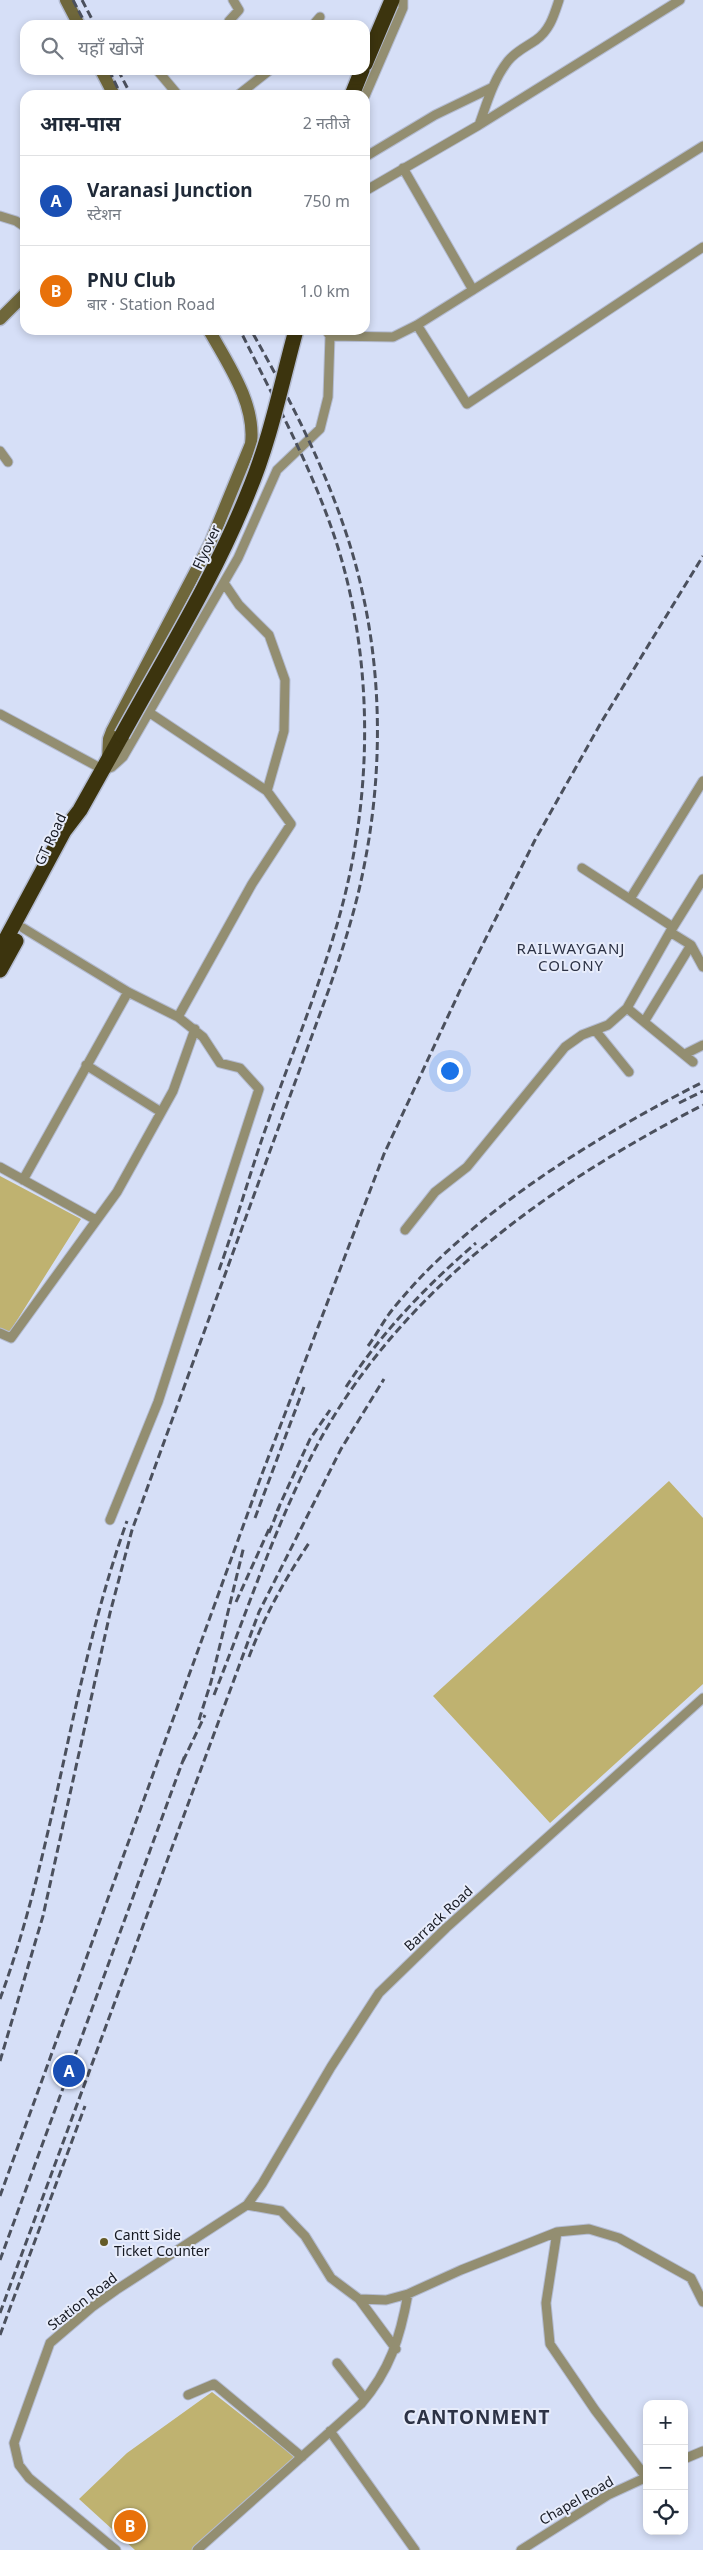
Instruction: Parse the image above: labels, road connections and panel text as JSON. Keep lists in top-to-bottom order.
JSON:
{
  "streets": {
    "highway": ["Flyover", "GT Road"],
    "street": ["Barrack Road", "Station Road", "Chapel Road"]
  },
  "crossings": [
    ["Flyover", "GT Road"],
    ["Barrack Road", "Station Road"]
  ],
  "districts": ["RAILWAYGANJ COLONY", "CANTONMENT"],
  "places": ["Cantt Side Ticket Counter"],
  "page": {
    "search": "यहाँ खोजें",
    "heading": ["आस-पास", "2 नतीजे"],
    "list": [
      {
        "mark": "A",
        "name": "Varanasi Junction",
        "note": "स्टेशन",
        "value": "750 m"
      },
      {
        "mark": "B",
        "name": "PNU Club",
        "note": "बार · Station Road",
        "value": "1.0 km"
      }
    ],
    "pins": ["A", "B"],
    "map_buttons": ["+", "−"]
  }
}
